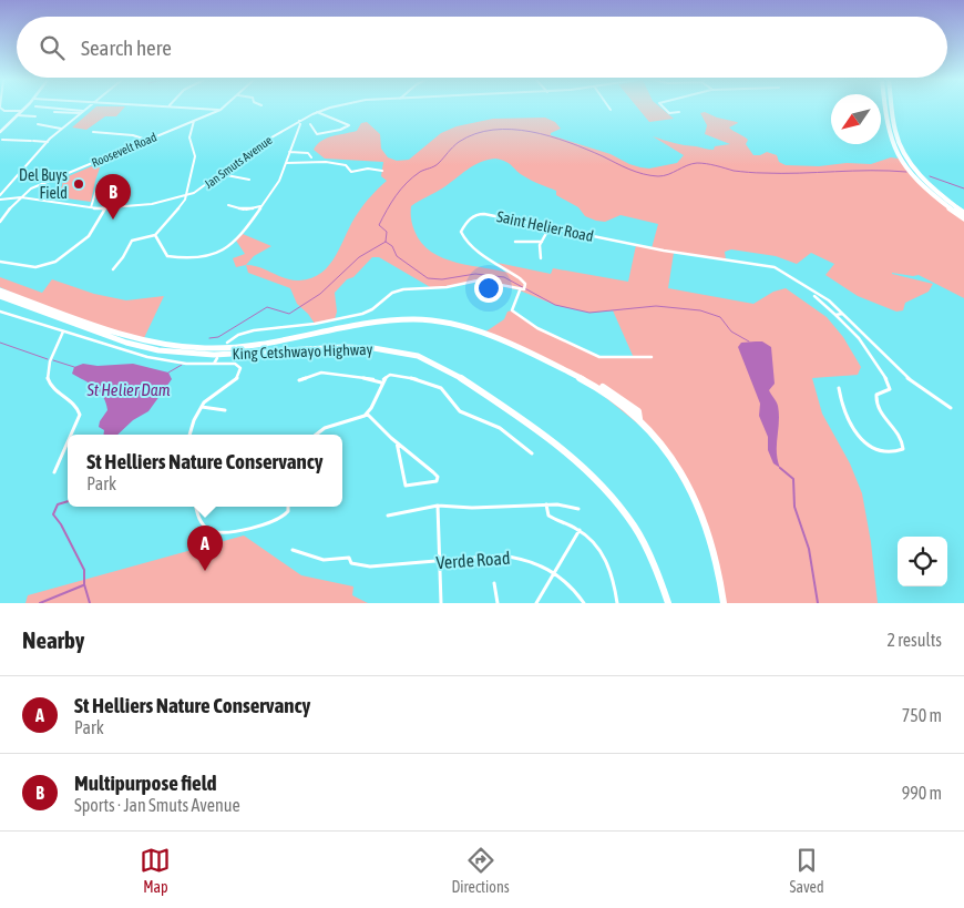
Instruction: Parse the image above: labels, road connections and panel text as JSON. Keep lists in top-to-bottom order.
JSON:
{
  "streets": {
    "highway": ["King Cetshwayo Highway"],
    "street": [
      "Roosevelt Road",
      "Jan Smuts Avenue",
      "Saint Helier Road",
      "Verde Road"
    ]
  },
  "crossings": [
    ["Roosevelt Road", "Jan Smuts Avenue"]
  ],
  "water": ["St Helier Dam"],
  "places": ["Del Buys Field"],
  "north": "bottom left",
  "page": {
    "search": "Search here",
    "pins": ["B", "A"],
    "popup": ["St Helliers Nature Conservancy", "Park"],
    "heading": ["Nearby", "2 results"],
    "list": [
      {
        "mark": "A",
        "name": "St Helliers Nature Conservancy",
        "note": "Park",
        "value": "750 m"
      },
      {
        "mark": "B",
        "name": "Multipurpose field",
        "note": "Sports · Jan Smuts Avenue",
        "value": "990 m"
      }
    ],
    "nav": ["Map", "Directions", "Saved"]
  }
}
